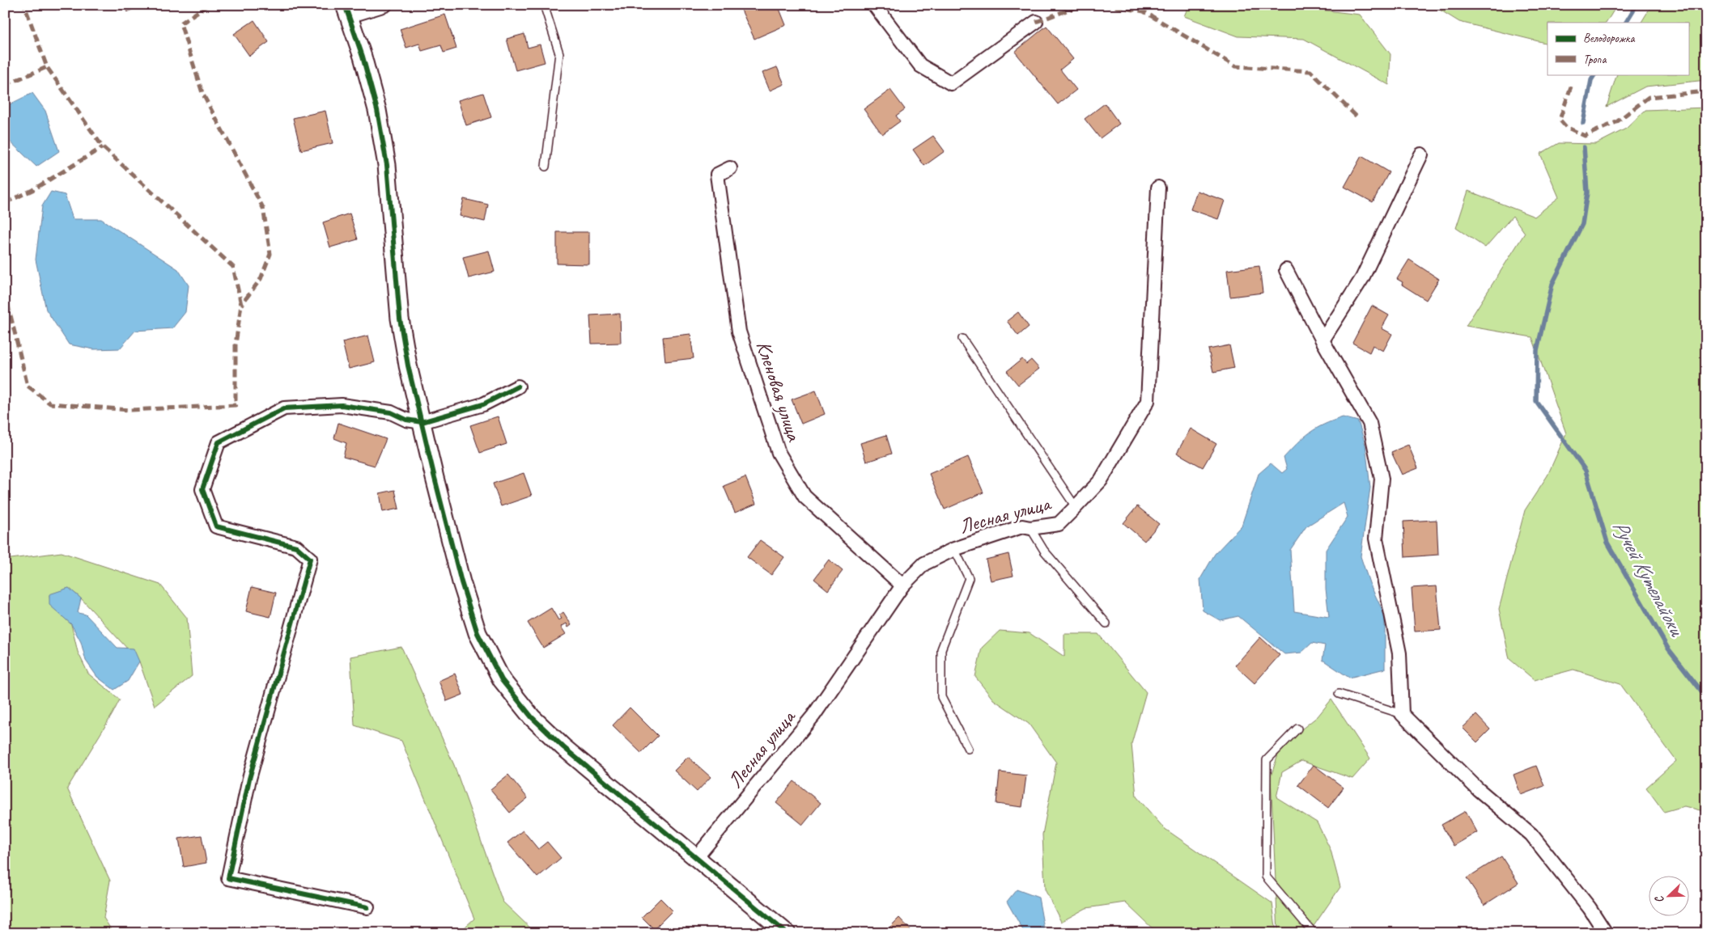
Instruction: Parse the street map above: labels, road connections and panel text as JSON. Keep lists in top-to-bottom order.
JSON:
{
  "streets": {
    "street": ["Кленовая улица", "Лесная улица"]
  },
  "crossings": [
    ["Кленовая улица", "Лесная улица"]
  ],
  "water": ["Ручей Кутелайоки"],
  "legend": ["Велодорожка", "Тропа"],
  "north": "bottom left"
}
